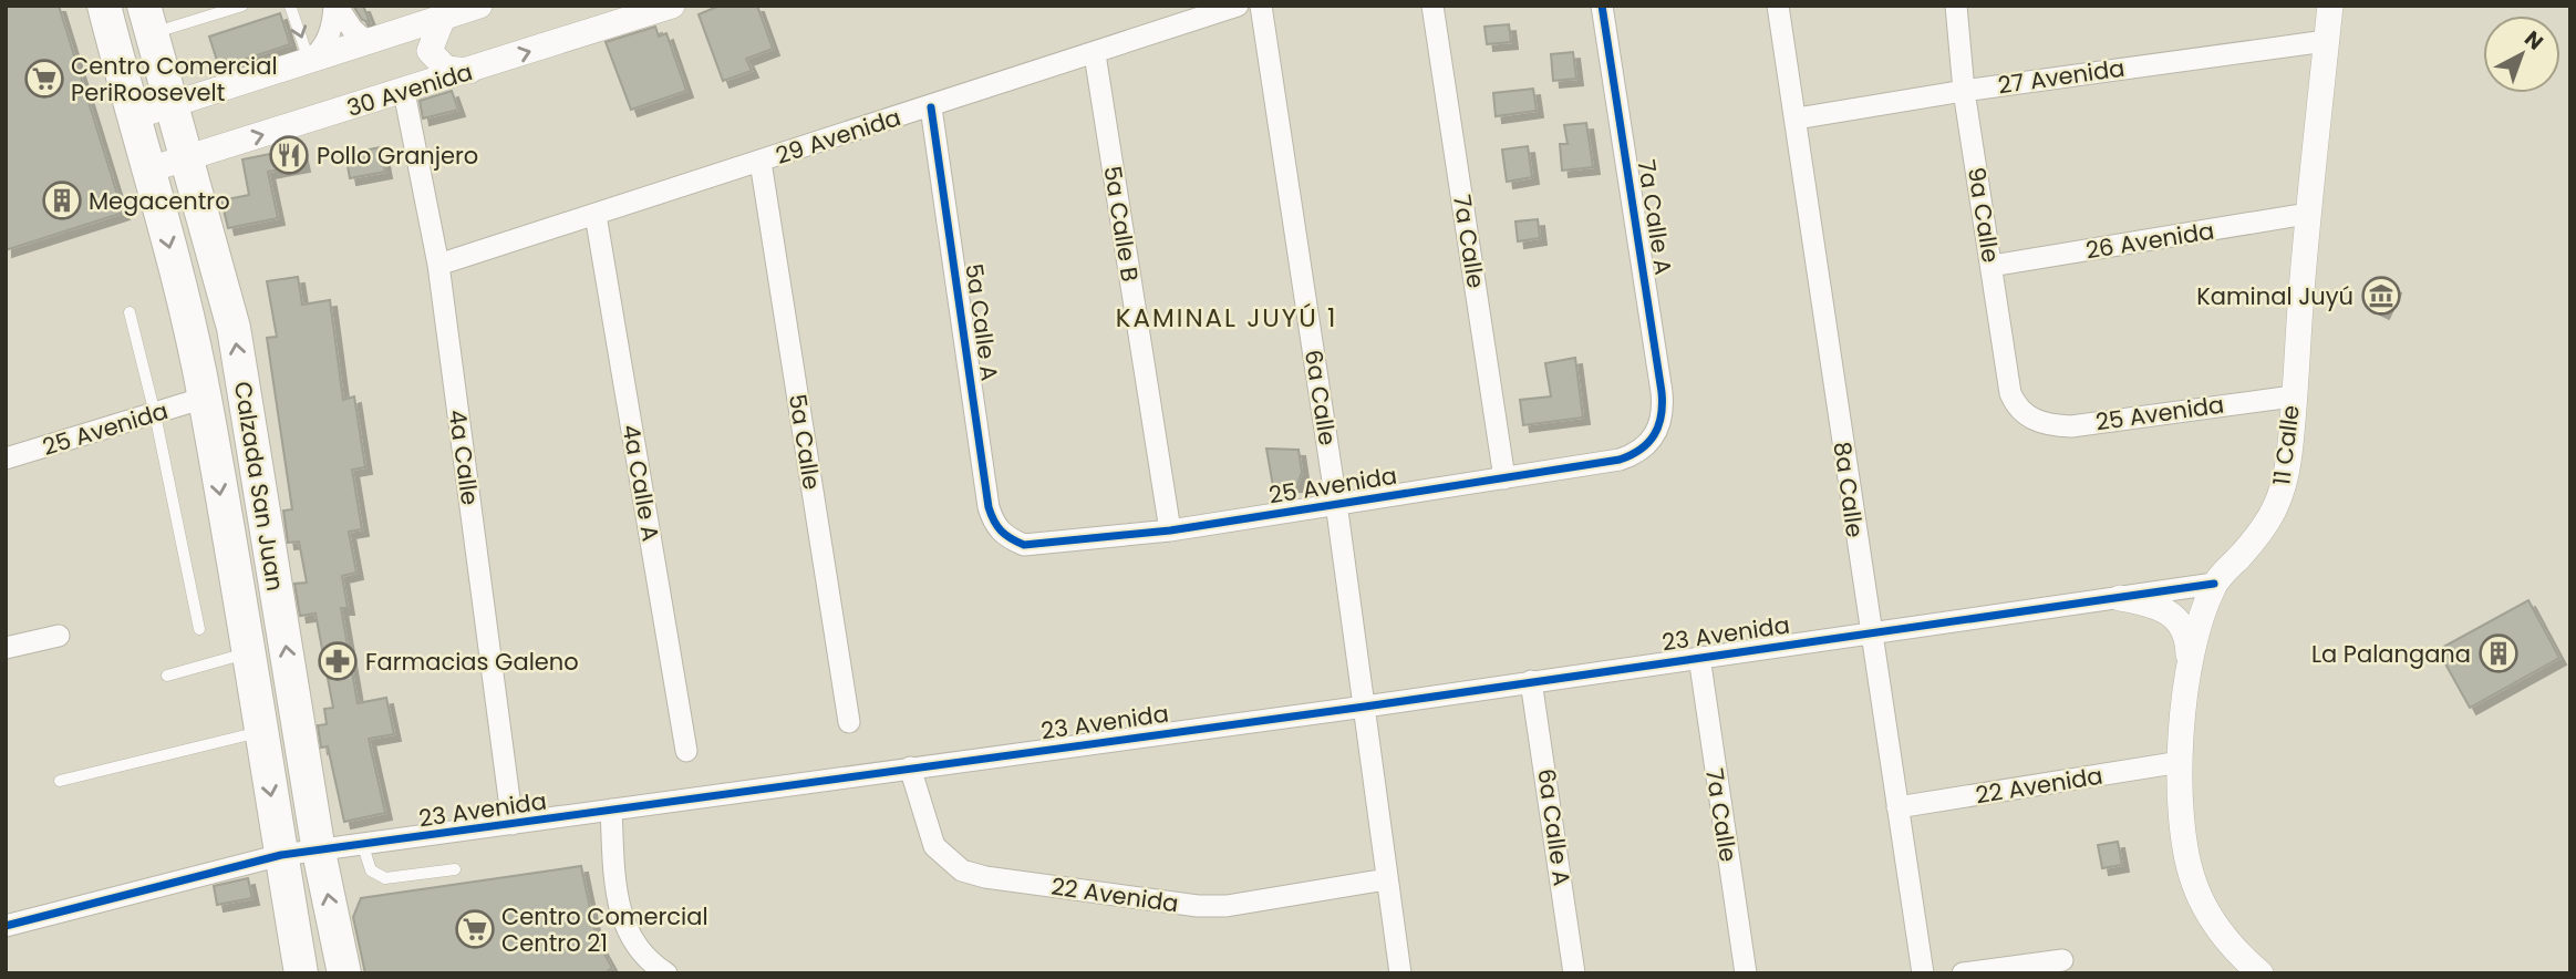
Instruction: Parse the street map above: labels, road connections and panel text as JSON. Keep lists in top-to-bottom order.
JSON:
{
  "streets": {
    "main road": ["Calzada San Juan"],
    "street": [
      "27 Avenida",
      "30 Avenida",
      "29 Avenida",
      "9a Calle",
      "7a Calle A",
      "5a Calle B",
      "26 Avenida",
      "7a Calle",
      "5a Calle A",
      "6a Calle",
      "25 Avenida",
      "5a Calle",
      "11 Calle",
      "4a Calle",
      "4a Calle A",
      "8a Calle",
      "23 Avenida",
      "22 Avenida",
      "6a Calle A"
    ]
  },
  "crossings": [
    ["27 Avenida", "9a Calle"],
    ["27 Avenida", "11 Calle"],
    ["27 Avenida", "8a Calle"],
    ["30 Avenida", "4a Calle"],
    ["30 Avenida", "Calzada San Juan"],
    ["29 Avenida", "5a Calle B"],
    ["29 Avenida", "5a Calle A"],
    ["29 Avenida", "5a Calle"],
    ["29 Avenida", "4a Calle"],
    ["29 Avenida", "4a Calle A"],
    ["9a Calle", "26 Avenida"],
    ["9a Calle", "25 Avenida"],
    ["7a Calle A", "25 Avenida"],
    ["5a Calle B", "25 Avenida"],
    ["26 Avenida", "11 Calle"],
    ["7a Calle", "25 Avenida"],
    ["7a Calle", "23 Avenida"],
    ["5a Calle A", "25 Avenida"],
    ["6a Calle", "25 Avenida"],
    ["6a Calle", "23 Avenida"],
    ["6a Calle", "22 Avenida"],
    ["25 Avenida", "11 Calle"],
    ["25 Avenida", "Calzada San Juan"],
    ["11 Calle", "23 Avenida"],
    ["11 Calle", "22 Avenida"],
    ["4a Calle", "23 Avenida"],
    ["Calzada San Juan", "23 Avenida"],
    ["8a Calle", "23 Avenida"],
    ["8a Calle", "22 Avenida"],
    ["23 Avenida", "22 Avenida"],
    ["23 Avenida", "6a Calle A"]
  ],
  "districts": ["KAMINAL JUYÚ 1"],
  "places": {
    "supermarket": ["Centro Comercial PeriRoosevelt", "Centro Comercial Centro 21"],
    "restaurant": ["Pollo Granjero"],
    "building": ["Megacentro", "La Palangana"],
    "museum": ["Kaminal Juyú"],
    "pharmacy": ["Farmacias Galeno"]
  },
  "north": "top right"
}
